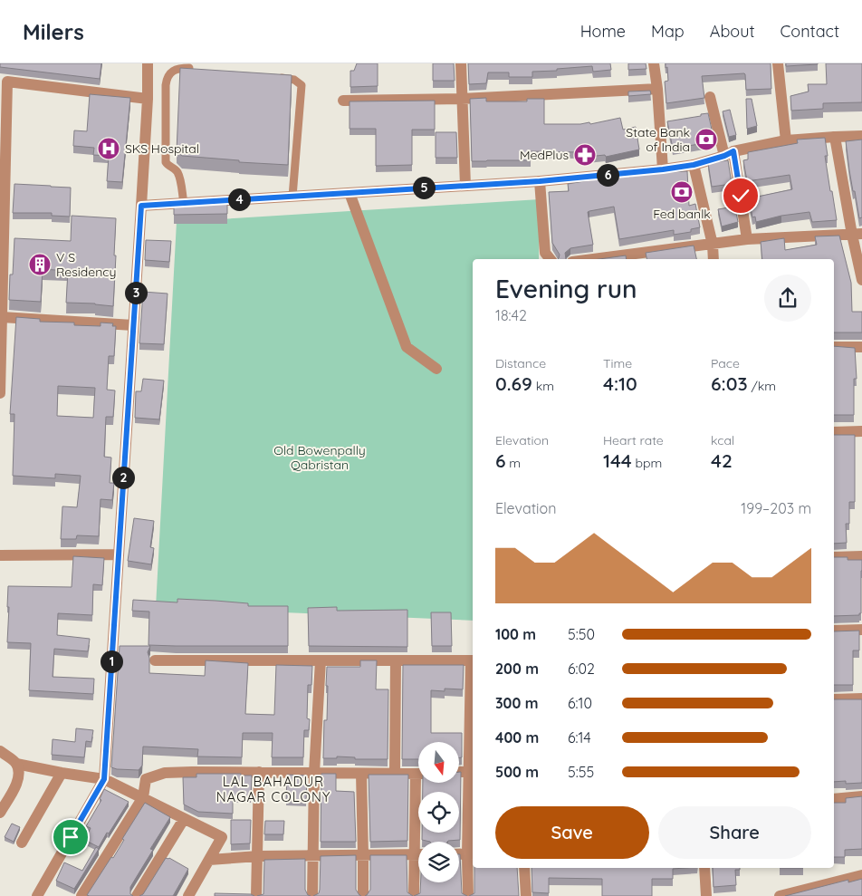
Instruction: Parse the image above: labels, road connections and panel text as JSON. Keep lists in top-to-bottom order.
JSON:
{
  "districts": ["LAL BAHADUR NAGAR COLONY"],
  "parks": ["Old Bowenpally Qabristan"],
  "places": {
    "bank": ["State Bank of India", "Fed banlk"],
    "hospital": ["SKS Hospital"],
    "pharmacy": ["MedPlus"],
    "building": ["V S Residency"]
  },
  "north": "bottom",
  "page": {
    "header": "Milers",
    "nav": [
      "Home",
      "Map",
      "About",
      "Contact"
    ],
    "pins": [
      "6",
      "5",
      "4",
      "3",
      "2",
      "1"
    ],
    "heading": ["Evening run", "18:42"],
    "stats": [
      ["Distance", "0.69 km"],
      ["Time", "4:10"],
      ["Pace", "6:03 /km"],
      ["Elevation", "6 m"],
      ["Heart rate", "144 bpm"],
      ["kcal", "42"]
    ],
    "chart": ["Elevation", "199–203 m"],
    "list": [
      {
        "name": "100 m",
        "note": "5:50"
      },
      {
        "name": "200 m",
        "note": "6:02"
      },
      {
        "name": "300 m",
        "note": "6:10"
      },
      {
        "name": "400 m",
        "note": "6:14"
      },
      {
        "name": "500 m",
        "note": "5:55"
      }
    ],
    "buttons": ["Save", "Share"]
  }
}
